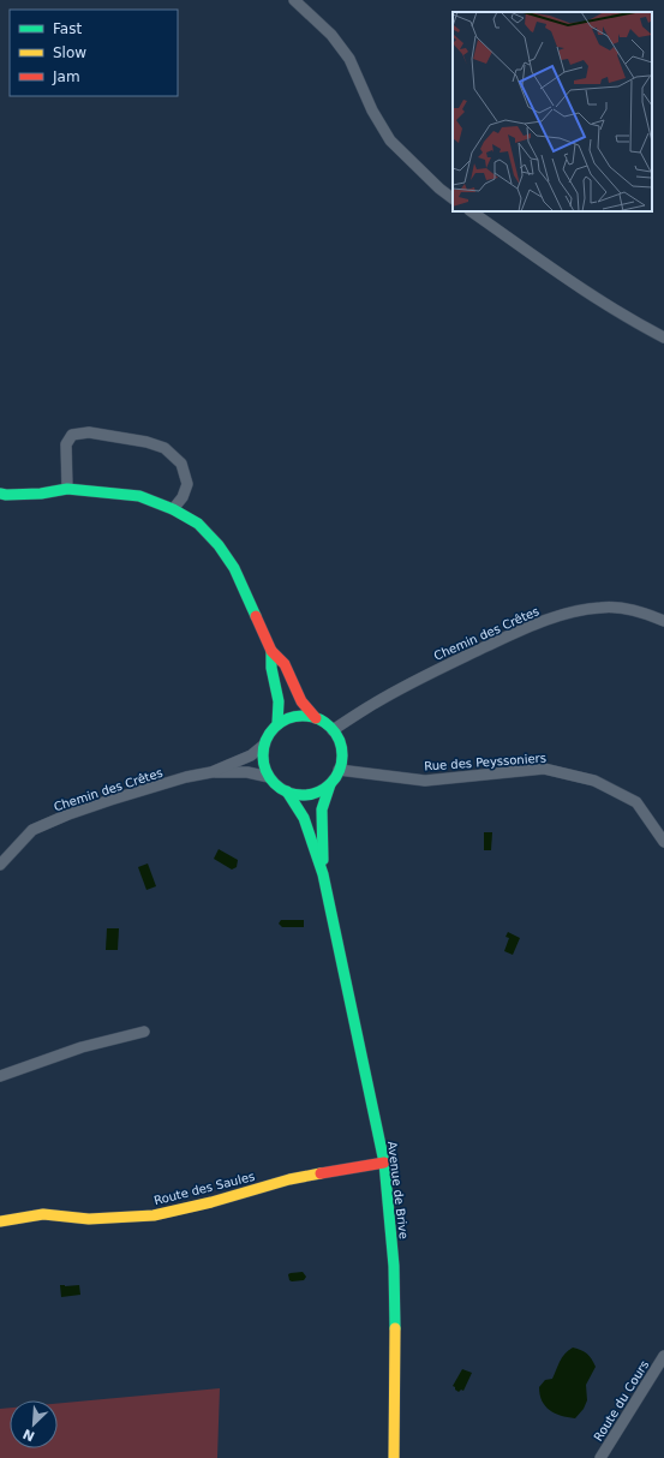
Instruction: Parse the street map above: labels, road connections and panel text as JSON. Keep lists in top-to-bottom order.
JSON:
{
  "streets": {
    "street": [
      "Chemin des Crêtes",
      "Rue des Peyssoniers",
      "Route des Saules",
      "Avenue de Brive",
      "Route du Cours"
    ]
  },
  "crossings": [
    ["Chemin des Crêtes", "Rue des Peyssoniers"],
    ["Route des Saules", "Avenue de Brive"]
  ],
  "legend": ["Fast", "Slow", "Jam"],
  "north": "bottom left"
}
